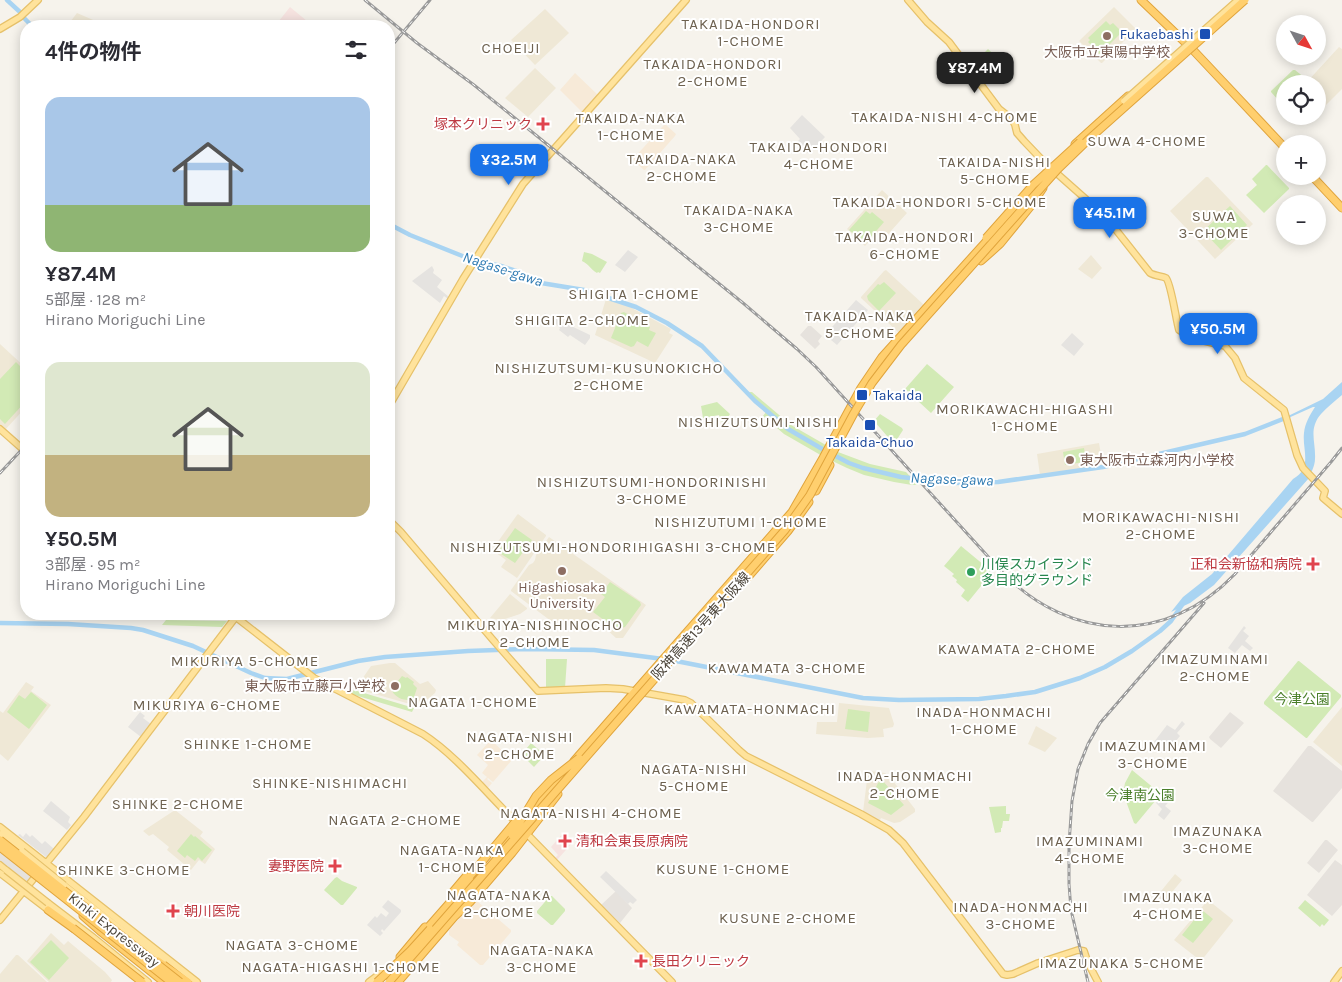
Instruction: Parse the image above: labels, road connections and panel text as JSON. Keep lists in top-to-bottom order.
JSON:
{
  "streets": {
    "highway": ["阪神高速13号東大阪線", "Kinki Expressway"]
  },
  "districts": [
    "TAKAIDA-HONDORI 1-CHOME",
    "CHOEIJI",
    "TAKAIDA-HONDORI 2-CHOME",
    "TAKAIDA-NISHI 4-CHOME",
    "TAKAIDA-NAKA 1-CHOME",
    "SUWA 4-CHOME",
    "TAKAIDA-HONDORI 4-CHOME",
    "TAKAIDA-NAKA 2-CHOME",
    "TAKAIDA-NISHI 5-CHOME",
    "TAKAIDA-HONDORI 5-CHOME",
    "TAKAIDA-NAKA 3-CHOME",
    "SUWA 3-CHOME",
    "TAKAIDA-HONDORI 6-CHOME",
    "SHIGITA 1-CHOME",
    "TAKAIDA-NAKA 5-CHOME",
    "SHIGITA 2-CHOME",
    "NISHIZUTSUMI-KUSUNOKICHO 2-CHOME",
    "MORIKAWACHI-HIGASHI 1-CHOME",
    "NISHIZUTSUMI-NISHI",
    "NISHIZUTSUMI-HONDORINISHI 3-CHOME",
    "MORIKAWACHI-NISHI 2-CHOME",
    "NISHIZUTUMI 1-CHOME",
    "NISHIZUTSUMI-HONDORIHIGASHI 3-CHOME",
    "MIKURIYA-NISHINOCHO 2-CHOME",
    "KAWAMATA 2-CHOME",
    "IMAZUMINAMI 2-CHOME",
    "MIKURIYA 5-CHOME",
    "KAWAMATA 3-CHOME",
    "NAGATA 1-CHOME",
    "MIKURIYA 6-CHOME",
    "KAWAMATA-HONMACHI",
    "INADA-HONMACHI 1-CHOME",
    "NAGATA-NISHI 2-CHOME",
    "SHINKE 1-CHOME",
    "IMAZUMINAMI 3-CHOME",
    "NAGATA-NISHI 5-CHOME",
    "INADA-HONMACHI 2-CHOME",
    "SHINKE-NISHIMACHI",
    "SHINKE 2-CHOME",
    "NAGATA-NISHI 4-CHOME",
    "NAGATA 2-CHOME",
    "IMAZUNAKA 3-CHOME",
    "IMAZUMINAMI 4-CHOME",
    "NAGATA-NAKA 1-CHOME",
    "KUSUNE 1-CHOME",
    "SHINKE 3-CHOME",
    "NAGATA-NAKA 2-CHOME",
    "IMAZUNAKA 4-CHOME",
    "INADA-HONMACHI 3-CHOME",
    "KUSUNE 2-CHOME",
    "NAGATA 3-CHOME",
    "NAGATA-NAKA 3-CHOME",
    "IMAZUNAKA 5-CHOME",
    "NAGATA-HIGASHI 1-CHOME"
  ],
  "water": ["Nagase-gawa"],
  "parks": ["今津公園", "今津南公園"],
  "places": {
    "transit": ["Fukaebashi", "Takaida", "Takaida-Chuo"],
    "other": [
      "大阪市立東陽中学校",
      "東大阪市立森河内小学校",
      "Higashiosaka University",
      "川俣スカイランド 多目的グラウンド",
      "東大阪市立藤戸小学校"
    ],
    "health": [
      "塚本クリニック",
      "正和会新協和病院",
      "清和会東長原病院",
      "妻野医院",
      "朝川医院",
      "長田クリニック"
    ]
  },
  "north": "bottom right",
  "page": {
    "map_buttons": ["+", "−"],
    "heading": "4件の物件",
    "price": [
      "¥87.4M",
      "¥32.5M",
      "¥45.1M",
      "¥50.5M"
    ],
    "list": [
      {
        "name": "¥87.4M",
        "note": "5部屋 · 128 m² · Hirano Moriguchi Line"
      },
      {
        "name": "¥50.5M",
        "note": "3部屋 · 95 m² · Hirano Moriguchi Line"
      }
    ]
  }
}
